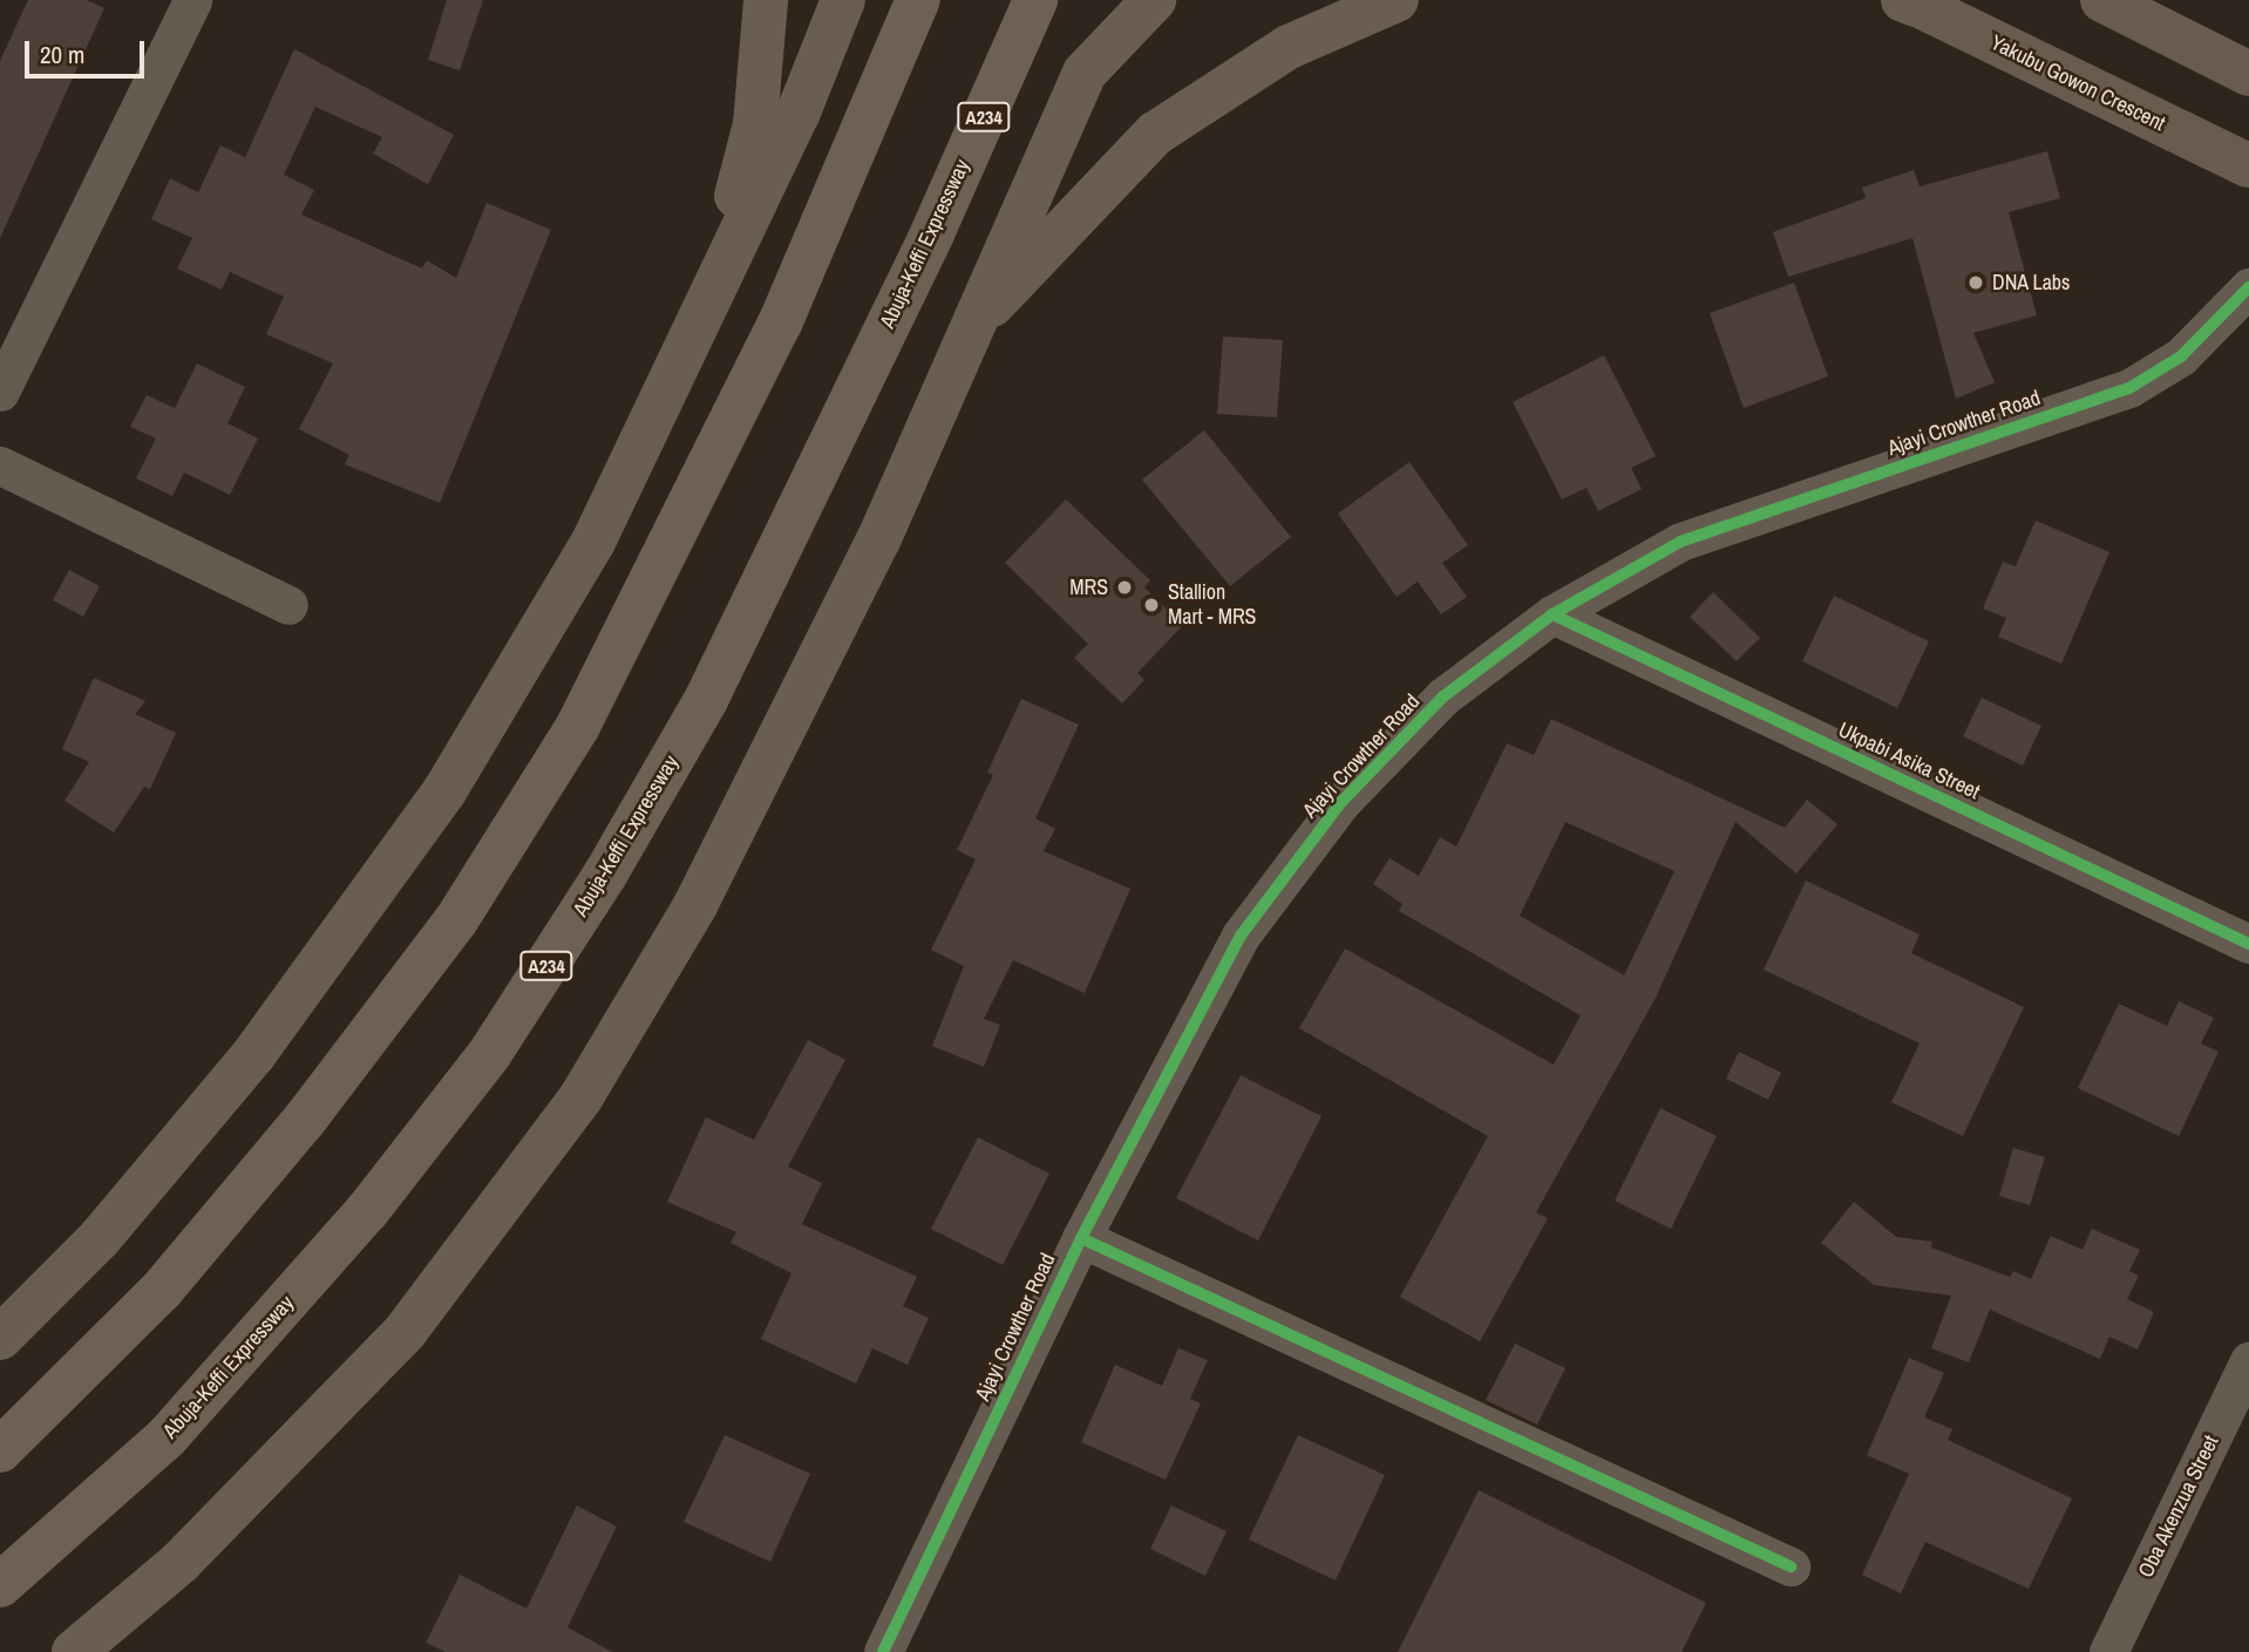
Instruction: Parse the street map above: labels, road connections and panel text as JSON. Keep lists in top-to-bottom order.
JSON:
{
  "streets": {
    "highway": ["A234", "Abuja-Keffi Expressway"],
    "main road": ["Yakubu Gowon Crescent"],
    "street": ["Ajayi Crowther Road", "Ukpabi Asika Street", "Oba Akenzua Street"]
  },
  "crossings": [
    ["Ajayi Crowther Road", "Ukpabi Asika Street"]
  ],
  "places": ["DNA Labs", "MRS", "Stallion Mart - MRS"],
  "scale_bar": "20 m"
}
